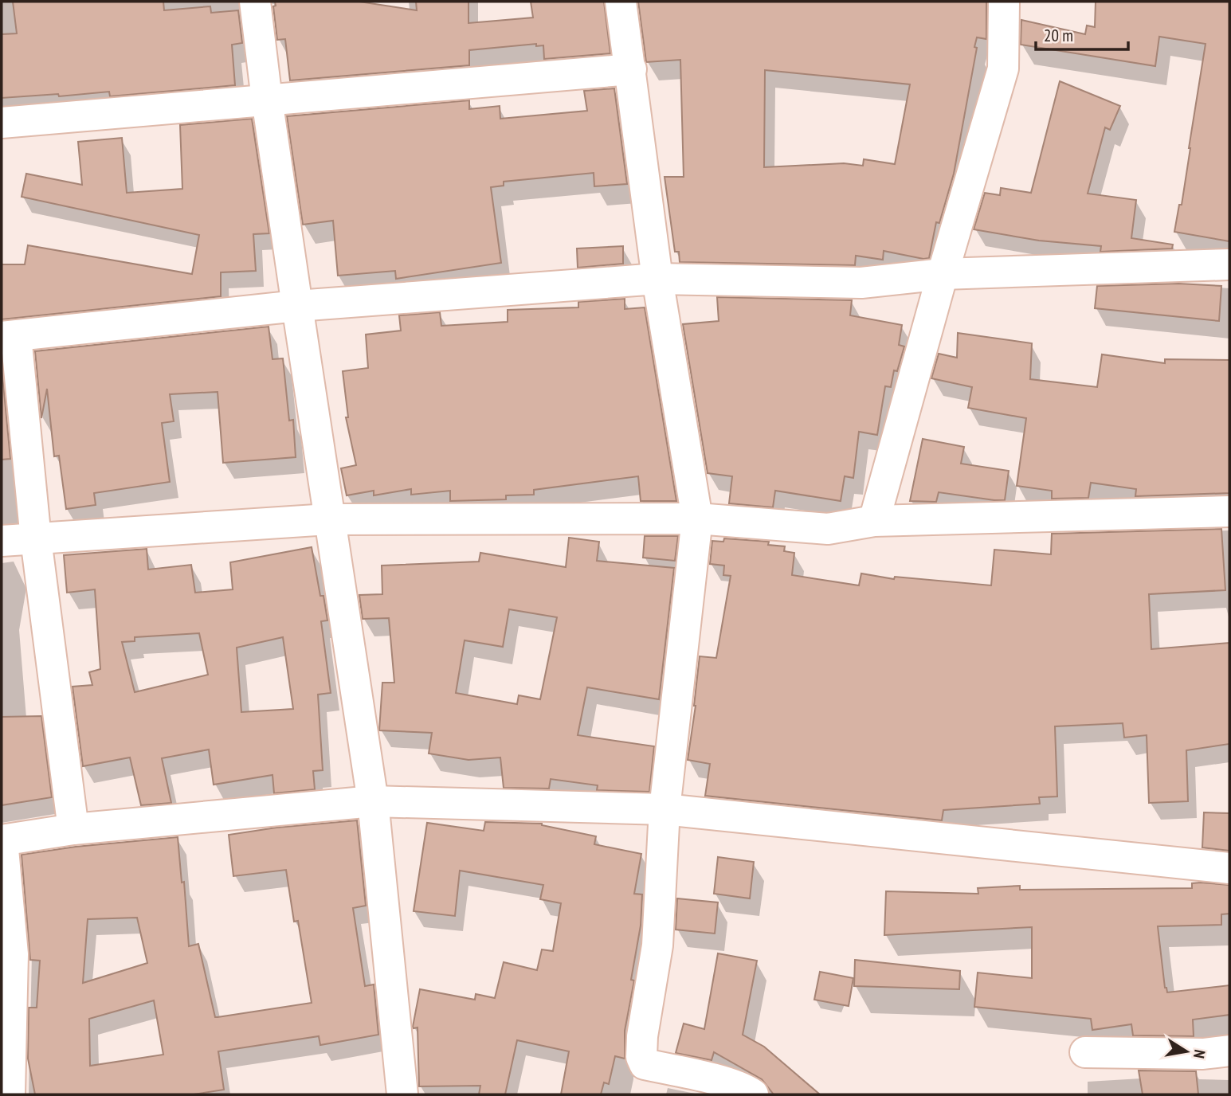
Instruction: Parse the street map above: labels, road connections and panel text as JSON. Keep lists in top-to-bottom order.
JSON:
{
  "scale_bar": "20 m",
  "north": "right"
}
